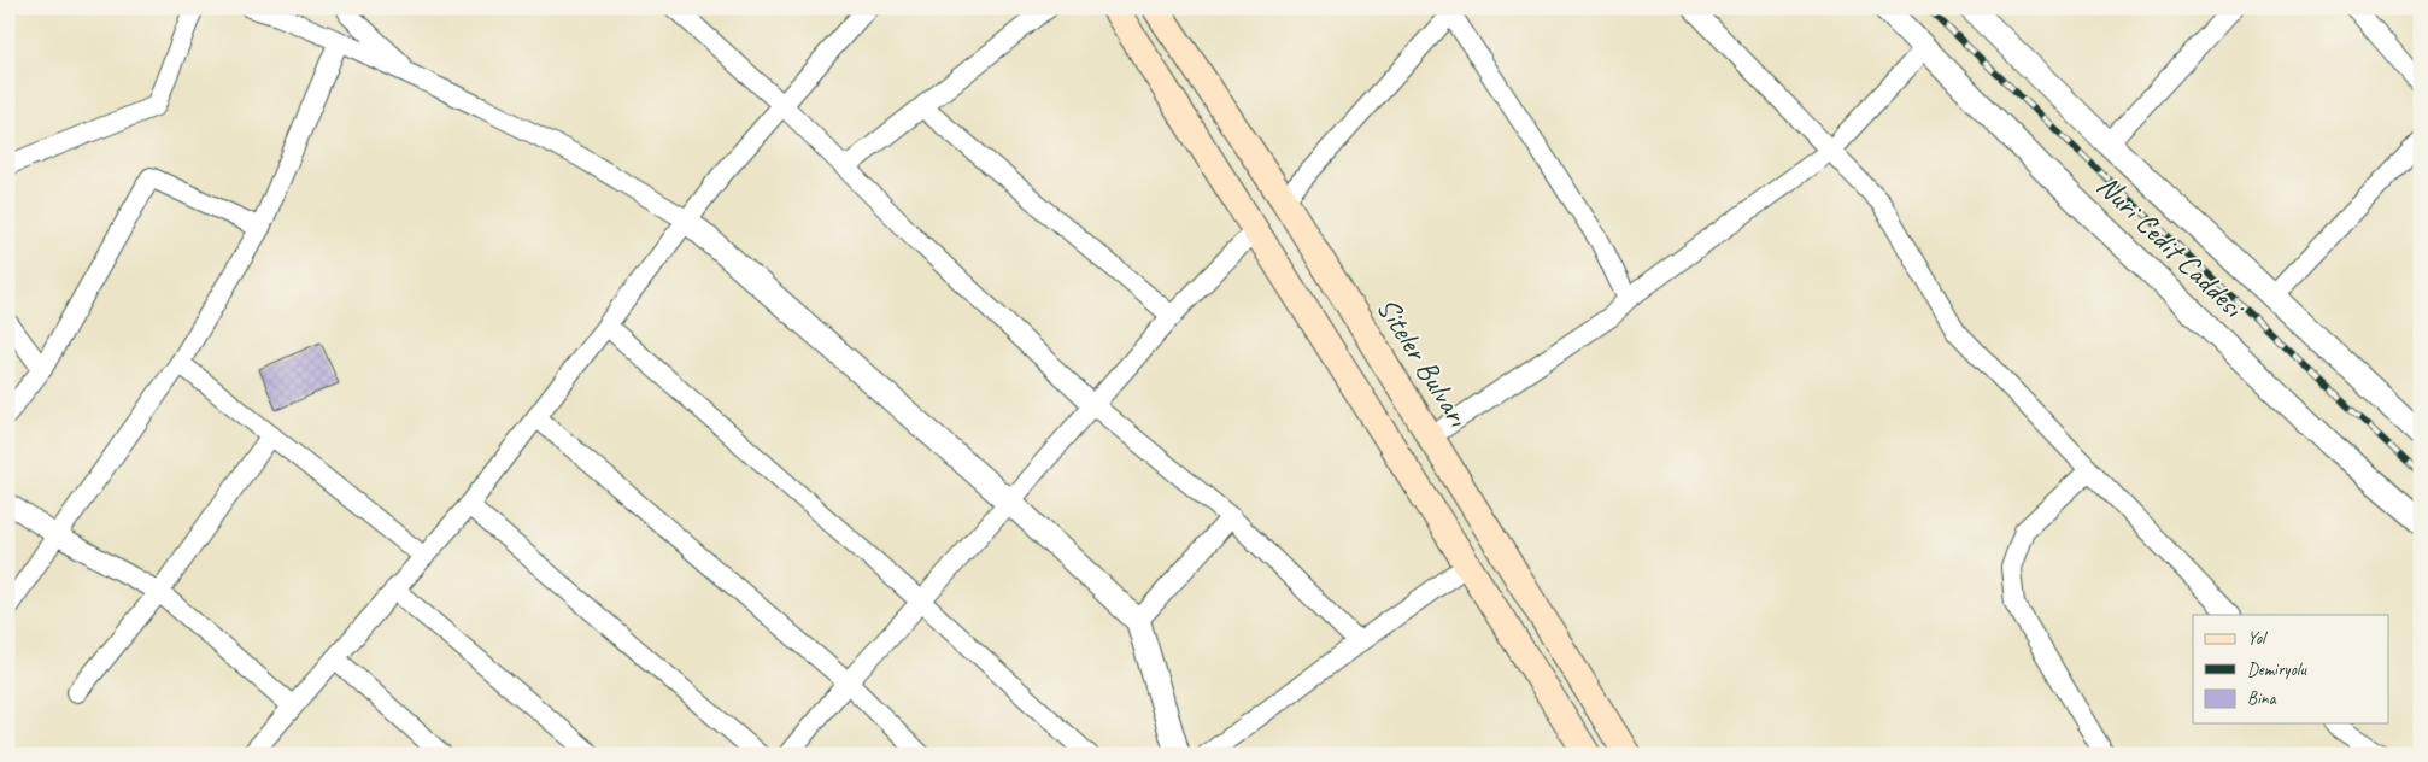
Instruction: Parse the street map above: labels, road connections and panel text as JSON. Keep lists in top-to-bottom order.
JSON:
{
  "streets": {
    "main road": ["Siteler Bulvarı"],
    "street": ["Nuri Cedit Caddesi"]
  },
  "legend": ["Yol", "Demiryolu", "Bina"]
}
